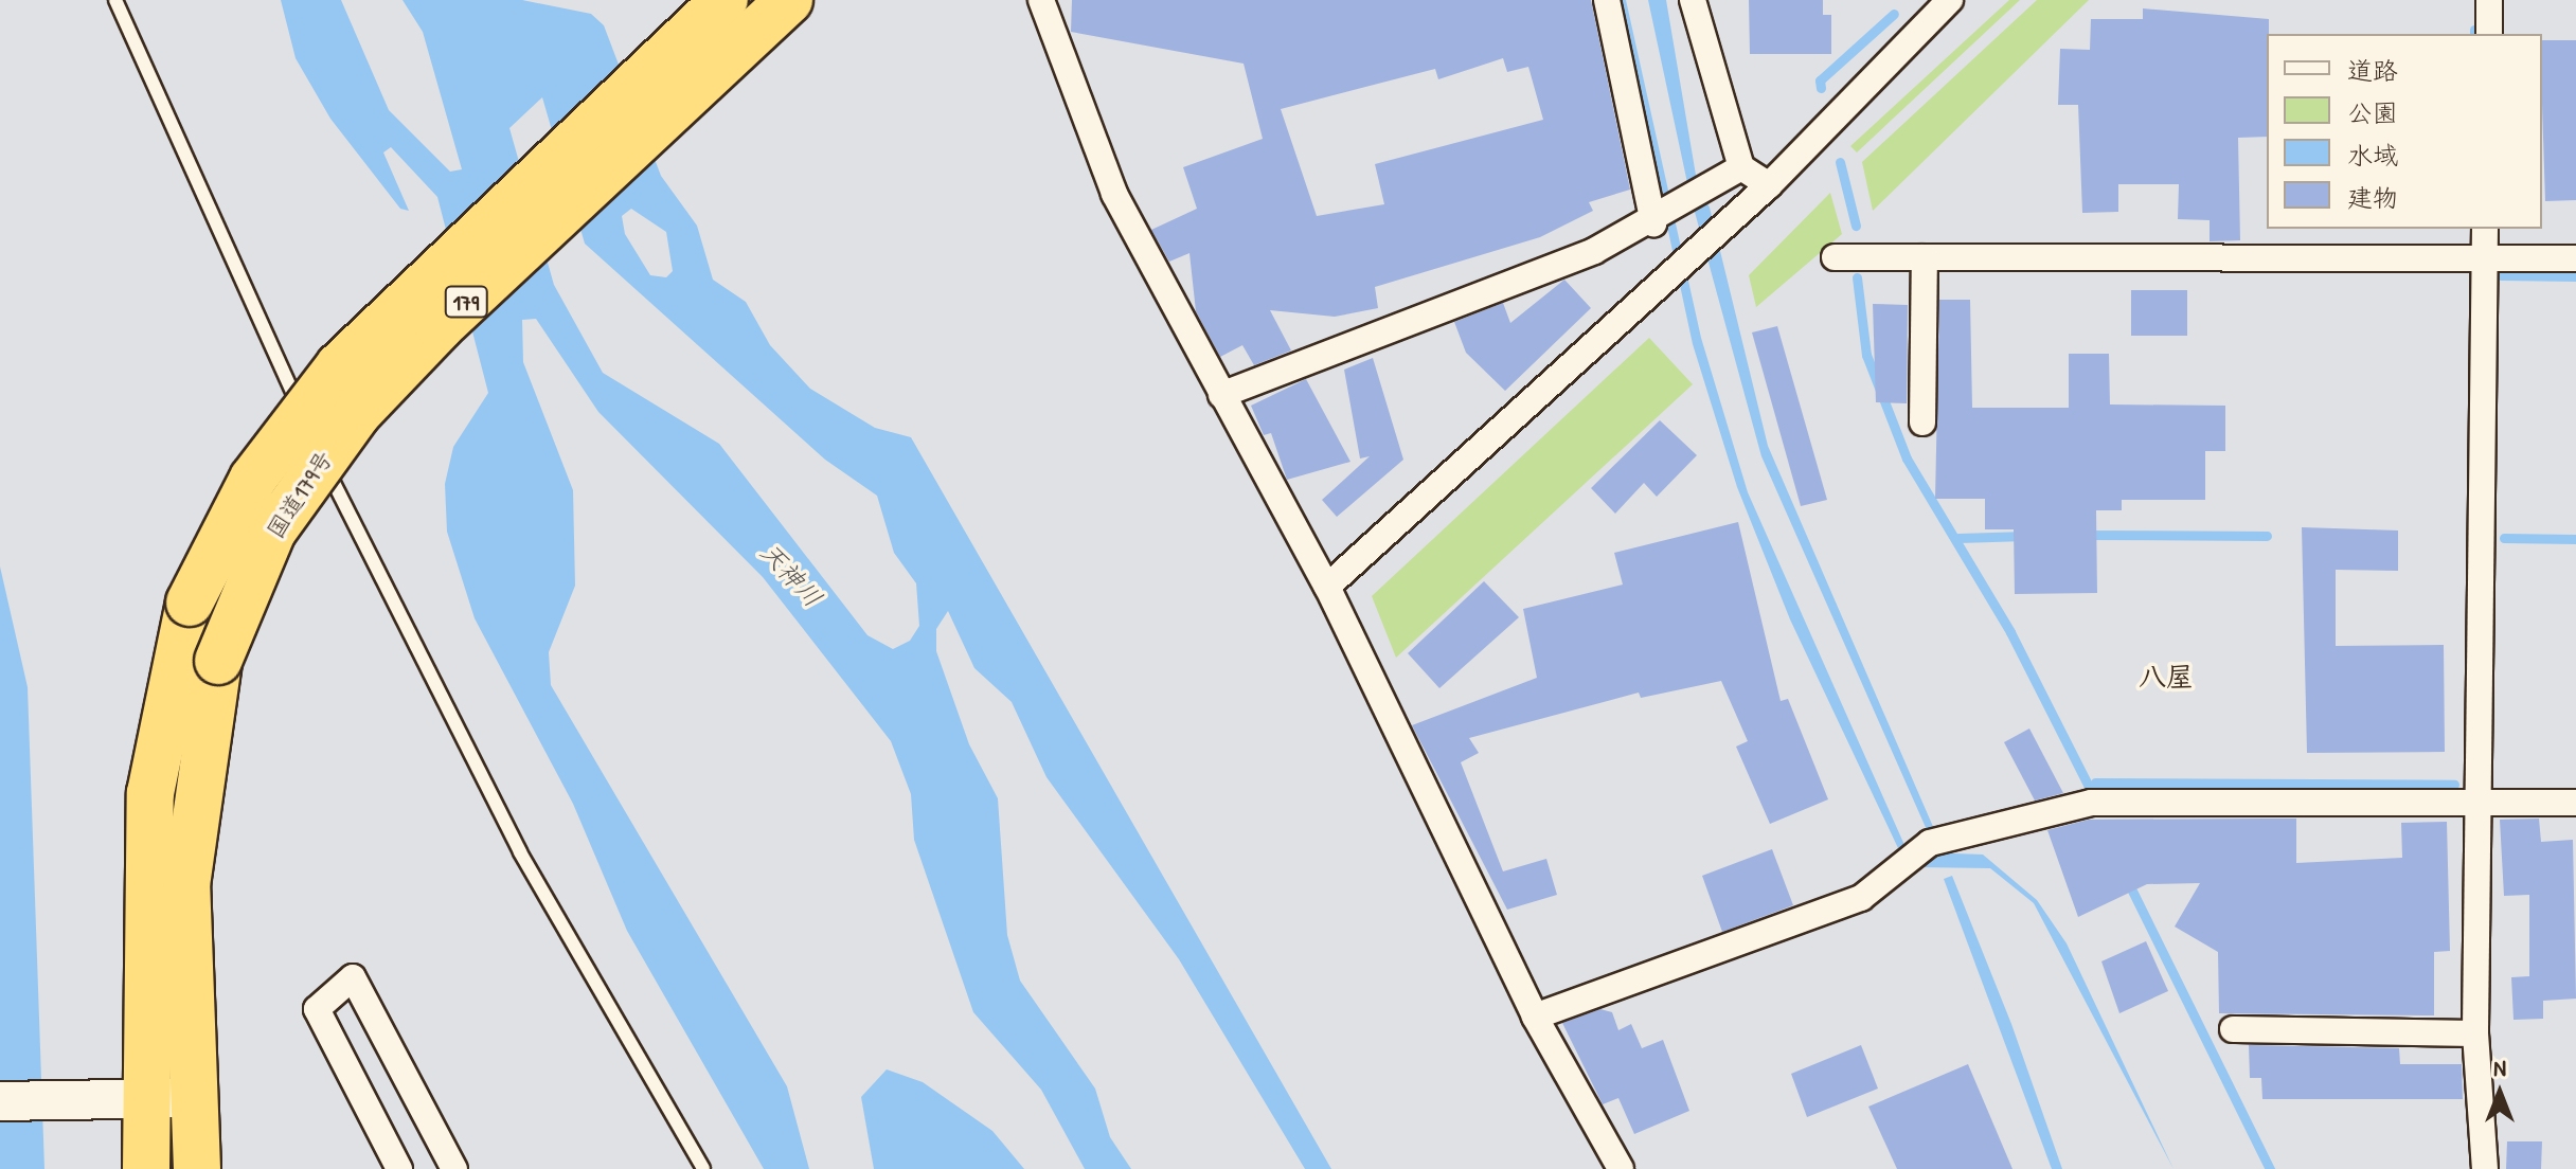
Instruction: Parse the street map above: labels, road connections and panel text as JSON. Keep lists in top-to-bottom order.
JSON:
{
  "streets": {
    "highway": ["179", "国道179号"]
  },
  "districts": ["八屋"],
  "water": ["天神川"],
  "legend": [
    "道路",
    "公園",
    "水域",
    "建物"
  ],
  "north": "top"
}
